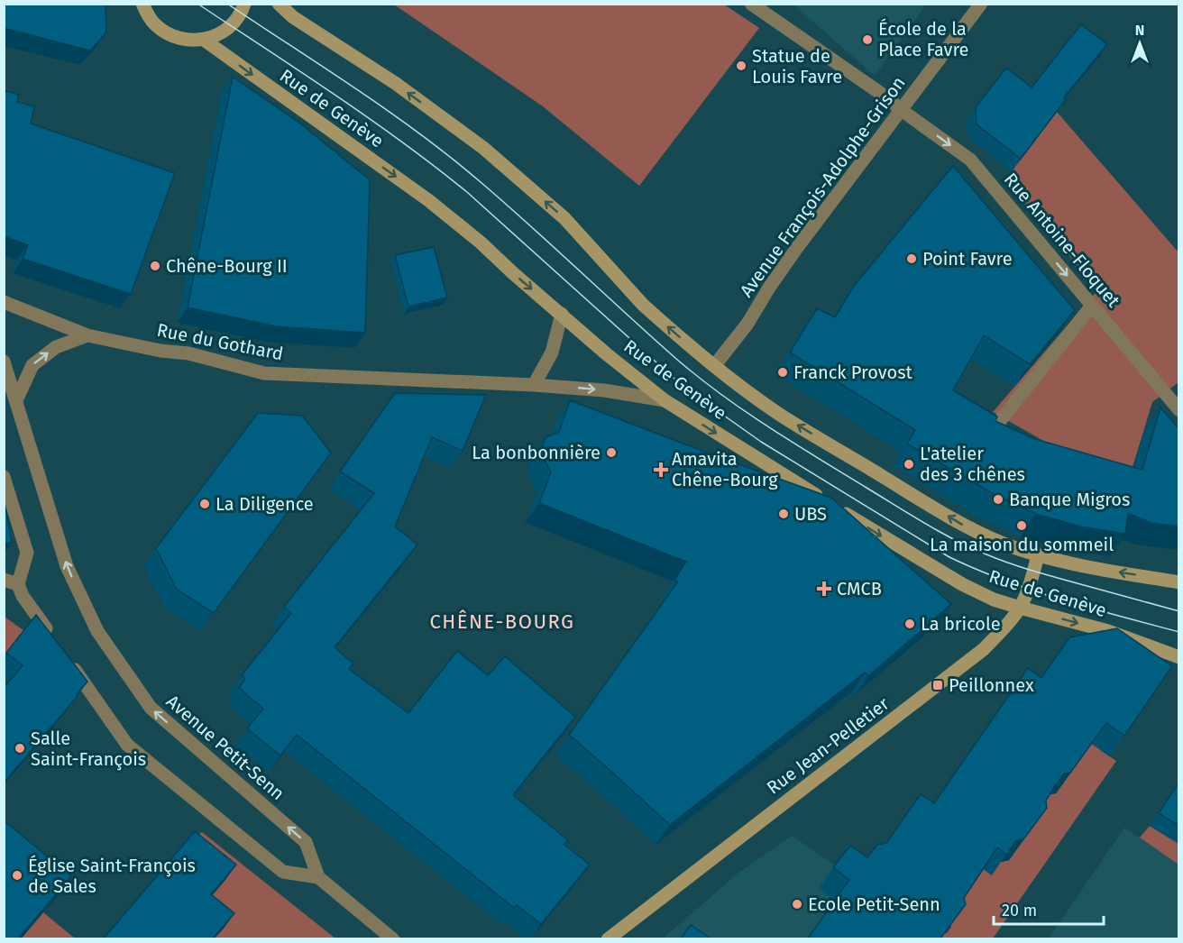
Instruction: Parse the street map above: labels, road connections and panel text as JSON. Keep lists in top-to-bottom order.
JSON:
{
  "streets": {
    "main road": ["Rue de Genève", "Rue Jean-Pelletier"],
    "street": [
      "Avenue François-Adolphe-Grison",
      "Rue Antoine-Floquet",
      "Rue du Gothard",
      "Avenue Petit-Senn"
    ]
  },
  "crossings": [
    ["Rue de Genève", "Avenue François-Adolphe-Grison"],
    ["Rue de Genève", "Rue du Gothard"],
    ["Rue de Genève", "Rue Jean-Pelletier"],
    ["Avenue François-Adolphe-Grison", "Rue Antoine-Floquet"]
  ],
  "one_way": ["Rue Antoine-Floquet"],
  "districts": ["CHÊNE-BOURG"],
  "places": {
    "other": [
      "École de la Place Favre",
      "Statue de Louis Favre",
      "Point Favre",
      "Chêne-Bourg II",
      "Franck Provost",
      "La bonbonnière",
      "L'atelier des 3 chênes",
      "Banque Migros",
      "La Diligence",
      "UBS",
      "La maison du sommeil",
      "La bricole",
      "Salle Saint-François",
      "Église Saint-François de Sales",
      "Ecole Petit-Senn"
    ],
    "health": ["Amavita Chêne-Bourg", "CMCB"],
    "transit": ["Peillonnex"]
  },
  "scale_bar": "20 m",
  "north": "top"
}
